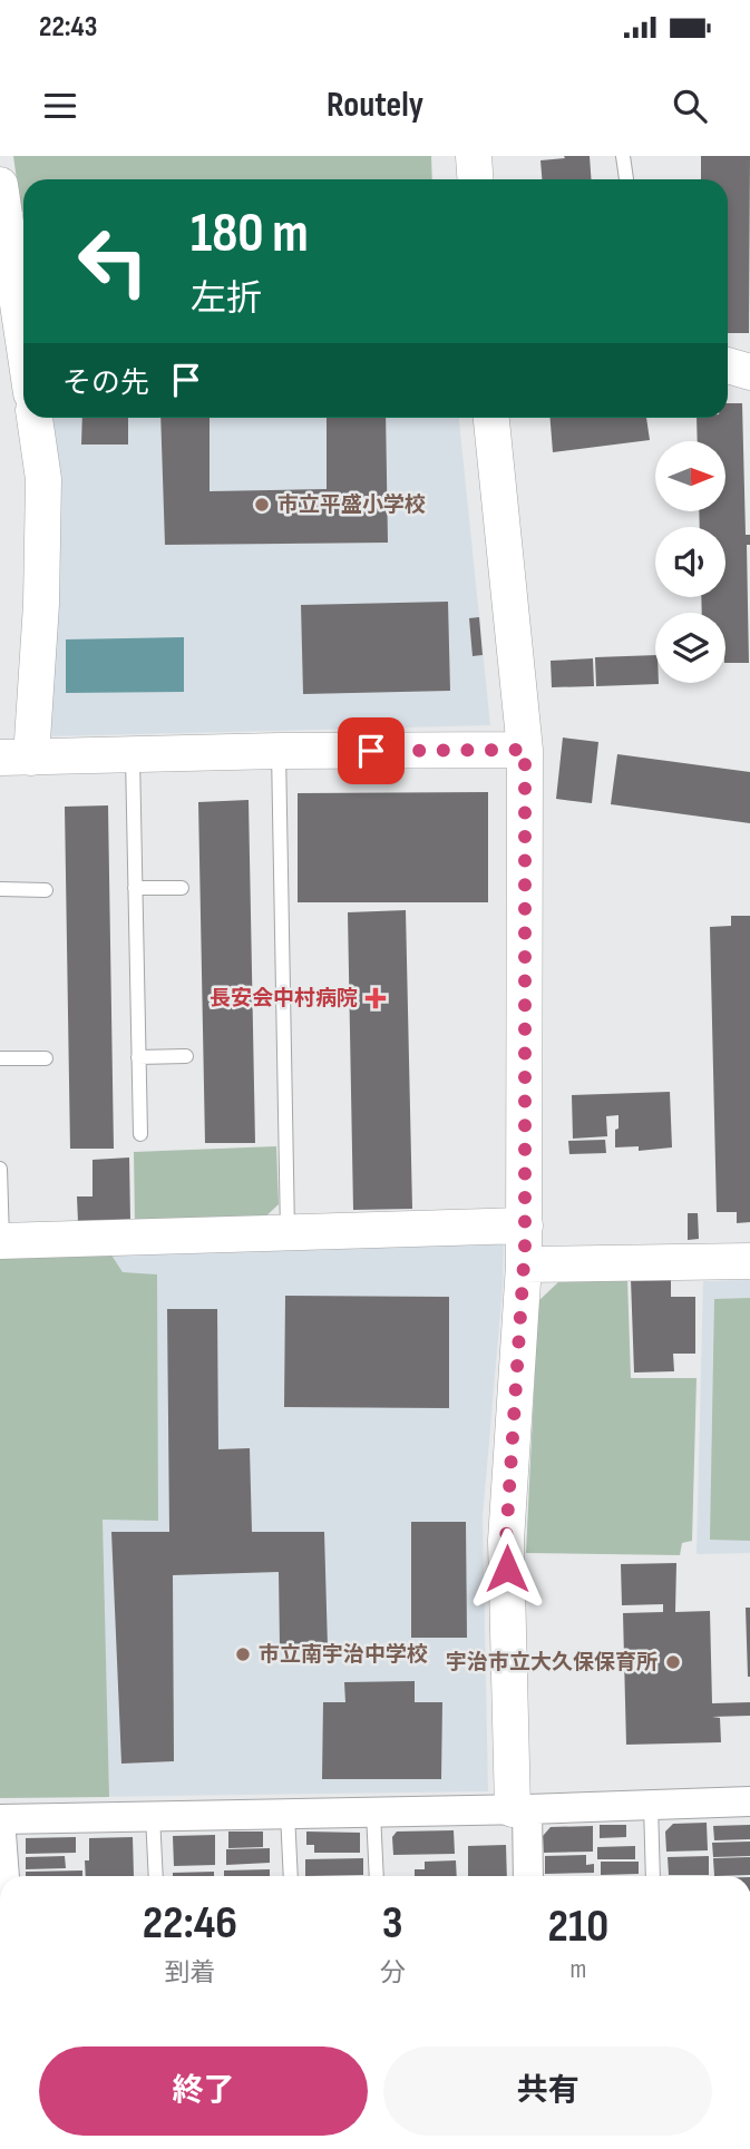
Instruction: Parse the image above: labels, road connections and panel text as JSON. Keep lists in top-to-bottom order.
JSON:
{
  "places": {
    "other": ["市立平盛小学校", "市立南宇治中学校", "宇治市立大久保保育所"],
    "health": ["長安会中村病院"]
  },
  "north": "right",
  "page": {
    "status": "22:43",
    "header": "Routely",
    "turn": ["180 m", "左折"],
    "then": "その先",
    "eta": [
      "22:46",
      "到着",
      "3",
      "分",
      "210",
      "m"
    ],
    "buttons": ["終了", "共有"]
  }
}
